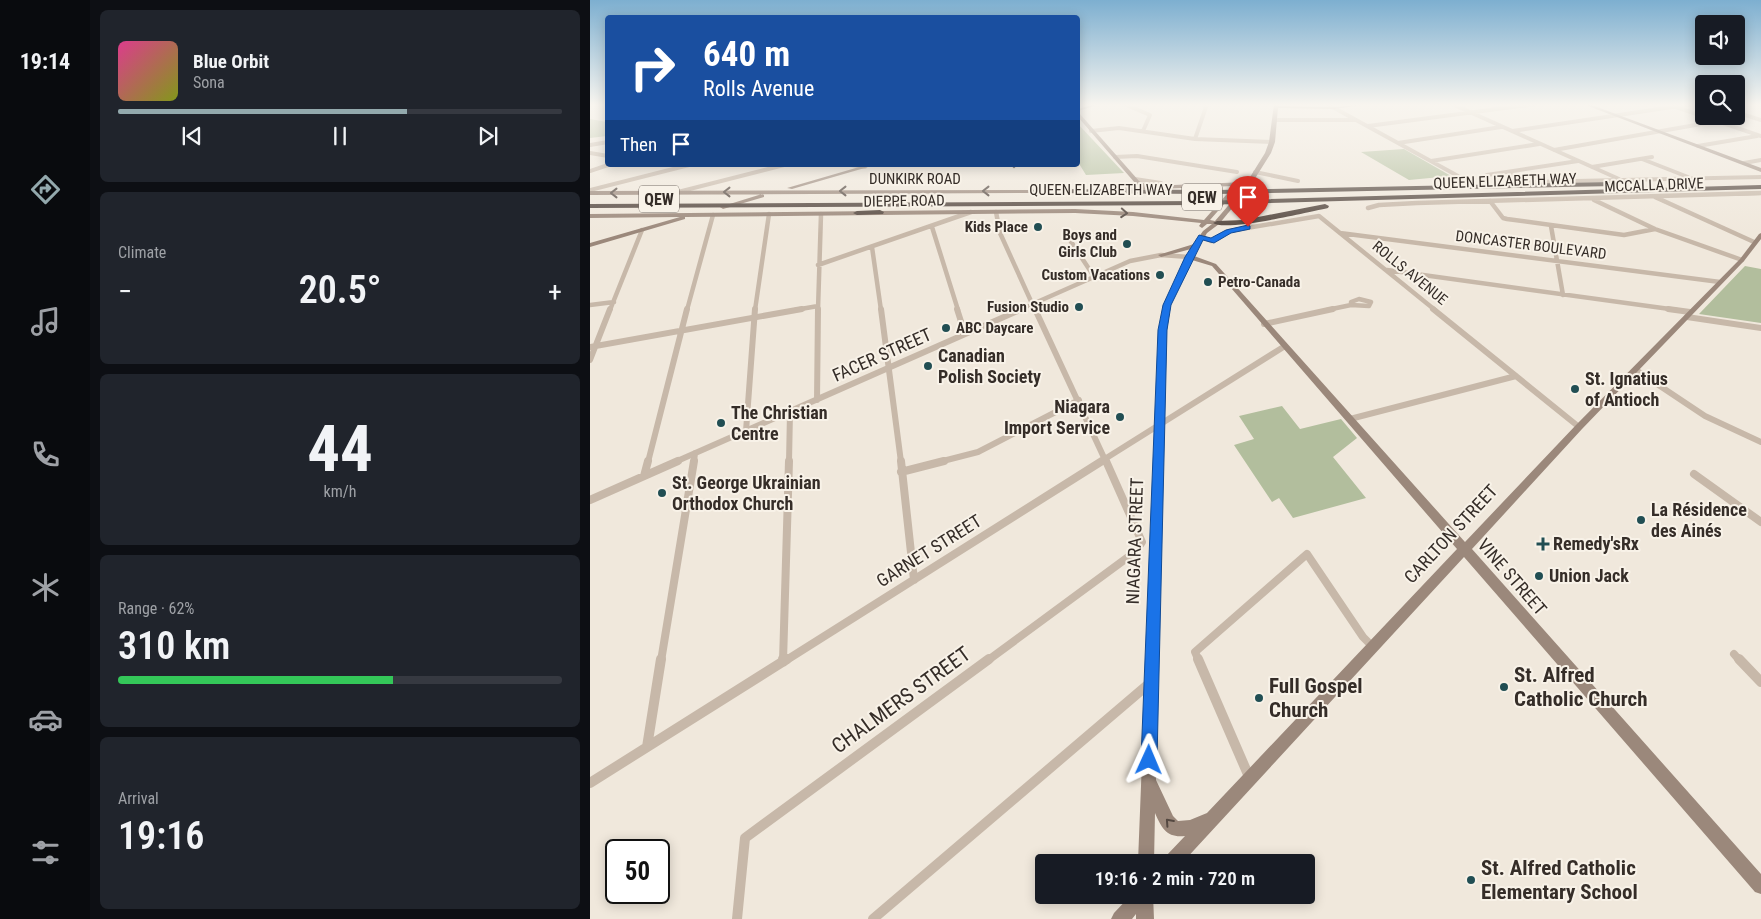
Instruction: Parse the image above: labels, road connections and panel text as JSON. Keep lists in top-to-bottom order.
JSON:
{
  "streets": {
    "highway": ["QUEEN ELIZABETH WAY", "QEW"],
    "main road": [
      "DUNKIRK ROAD",
      "DIEPPE ROAD",
      "CARLTON STREET",
      "NIAGARA STREET",
      "VINE STREET"
    ],
    "street": [
      "MCCALLA DRIVE",
      "DONCASTER BOULEVARD",
      "ROLLS AVENUE",
      "FACER STREET",
      "GARNET STREET",
      "CHALMERS STREET"
    ]
  },
  "crossings": [
    ["DUNKIRK ROAD", "NIAGARA STREET"],
    ["DIEPPE ROAD", "NIAGARA STREET"],
    ["DONCASTER BOULEVARD", "ROLLS AVENUE"],
    ["DONCASTER BOULEVARD", "CARLTON STREET"],
    ["ROLLS AVENUE", "CARLTON STREET"],
    ["ROLLS AVENUE", "NIAGARA STREET"],
    ["FACER STREET", "NIAGARA STREET"],
    ["CARLTON STREET", "VINE STREET"],
    ["NIAGARA STREET", "GARNET STREET"],
    ["NIAGARA STREET", "VINE STREET"],
    ["GARNET STREET", "VINE STREET"],
    ["GARNET STREET", "CHALMERS STREET"]
  ],
  "places": {
    "other": [
      "Kids Place",
      "Boys and Girls Club",
      "Custom Vacations",
      "Petro-Canada",
      "Fusion Studio",
      "ABC Daycare",
      "Canadian Polish Society",
      "St. Ignatius of Antioch",
      "Niagara Import Service",
      "The Christian Centre",
      "St. George Ukrainian Orthodox Church",
      "La Résidence des Ainés",
      "Union Jack",
      "St. Alfred Catholic Church",
      "Full Gospel Church",
      "St. Alfred Catholic Elementary School"
    ],
    "health": ["Remedy'sRx"]
  },
  "page": {
    "tabs": "19:14",
    "turn": ["640 m", "Rolls Avenue"],
    "song": ["Blue Orbit", "Sona"],
    "then": "Then",
    "tile": [
      "Climate",
      ["44", "km/h"],
      ["Range · 62%", "310 km"],
      ["Arrival", "19:16"]
    ],
    "heat": ["−", "20.5°", "+"],
    "limit": "50",
    "trip": "19:16 · 2 min · 720 m"
  }
}
